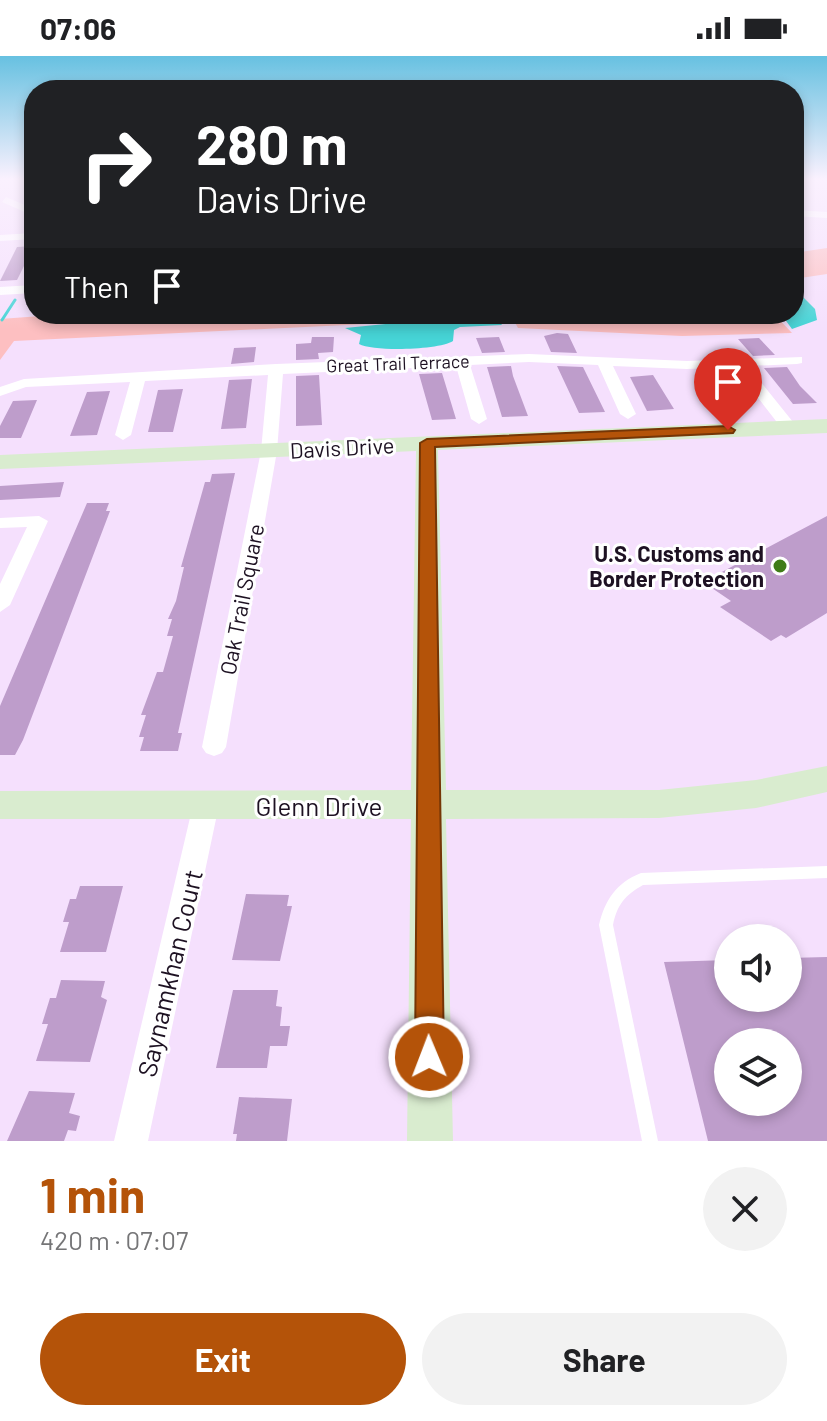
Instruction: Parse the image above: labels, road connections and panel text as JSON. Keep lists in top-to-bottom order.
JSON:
{
  "streets": {
    "street": [
      "Great Trail Terrace",
      "Davis Drive",
      "Oak Trail Square",
      "Glenn Drive",
      "Saynamkhan Court"
    ]
  },
  "crossings": [
    ["Great Trail Terrace", "Oak Trail Square"],
    ["Davis Drive", "Oak Trail Square"],
    ["Glenn Drive", "Saynamkhan Court"]
  ],
  "places": ["U.S. Customs and Border Protection"],
  "page": {
    "status": "07:06",
    "turn": ["280 m", "Davis Drive"],
    "then": "Then",
    "heading": ["1 min", "420 m · 07:07"],
    "buttons": ["Exit", "Share"]
  }
}
